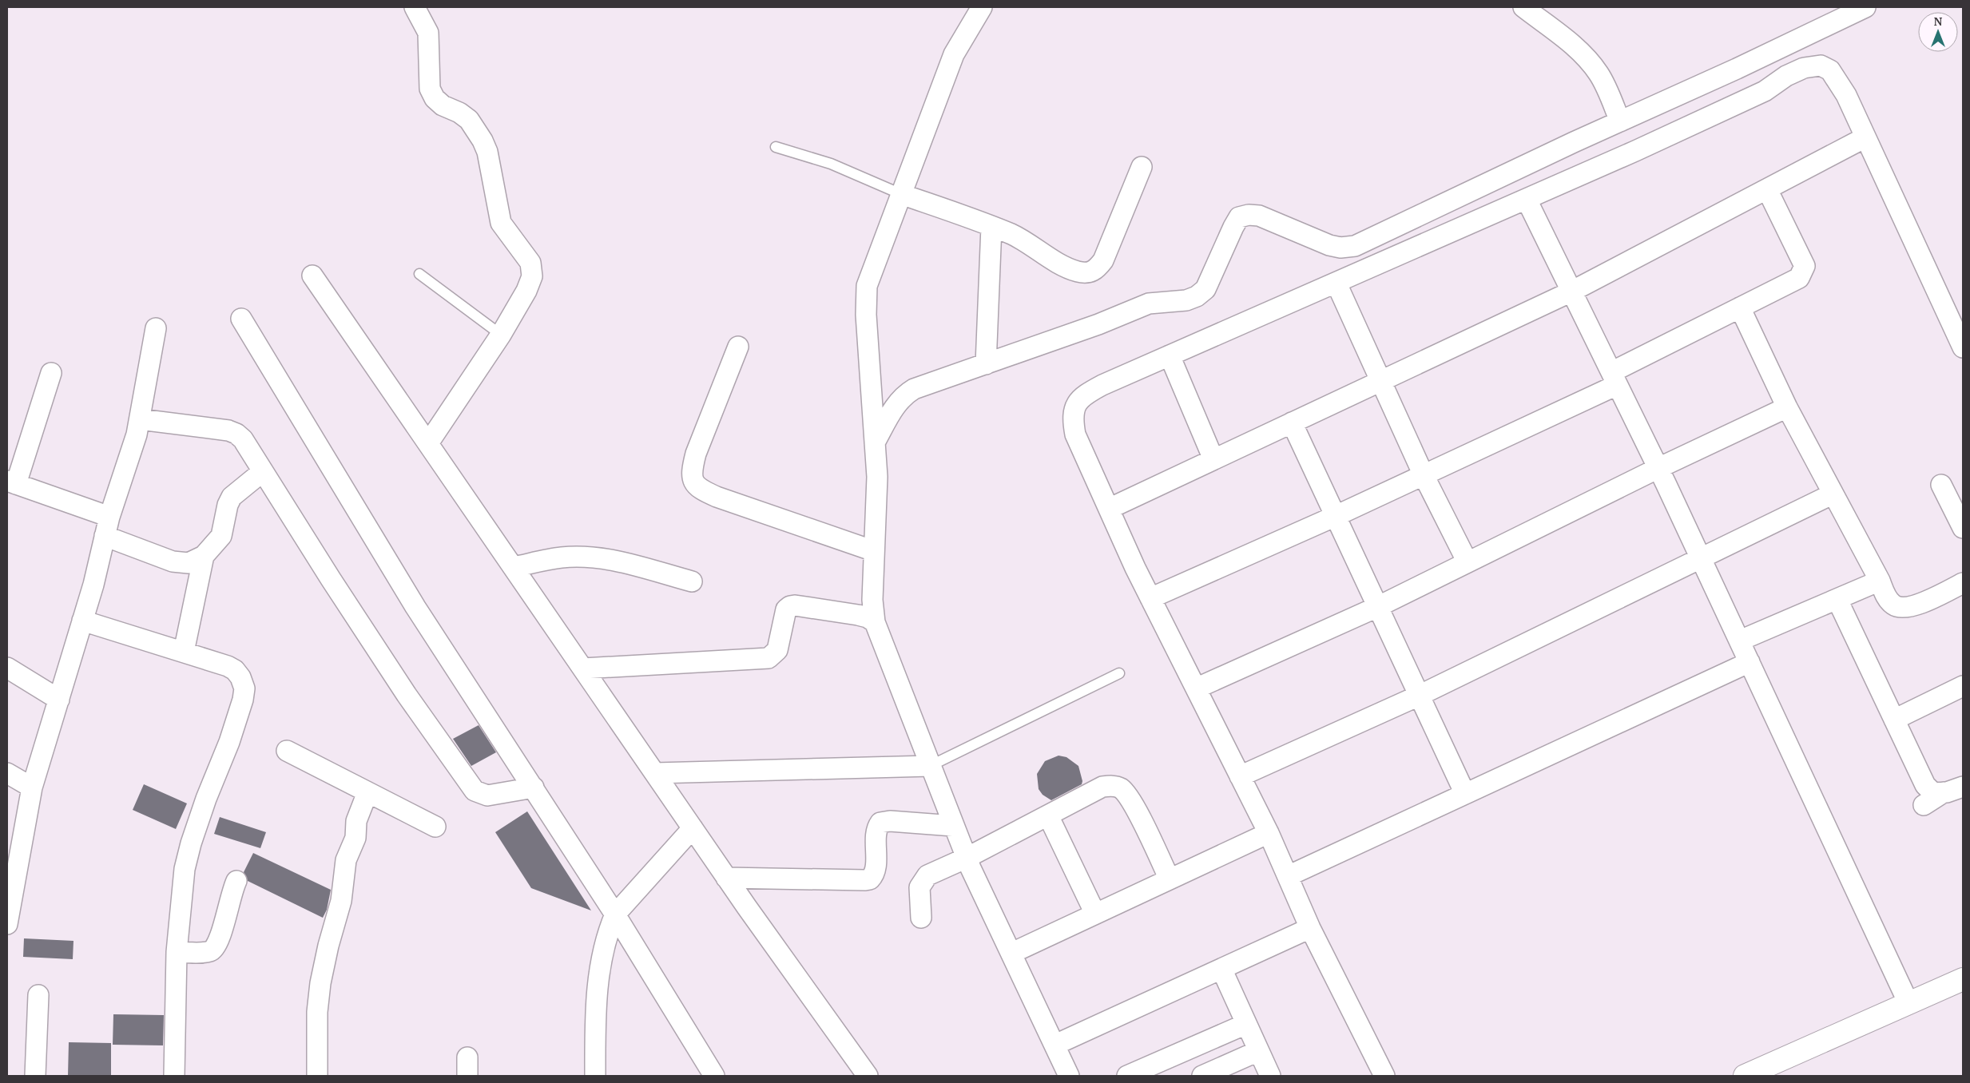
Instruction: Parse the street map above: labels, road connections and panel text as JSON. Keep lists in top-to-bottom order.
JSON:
{
  "north": "top"
}
